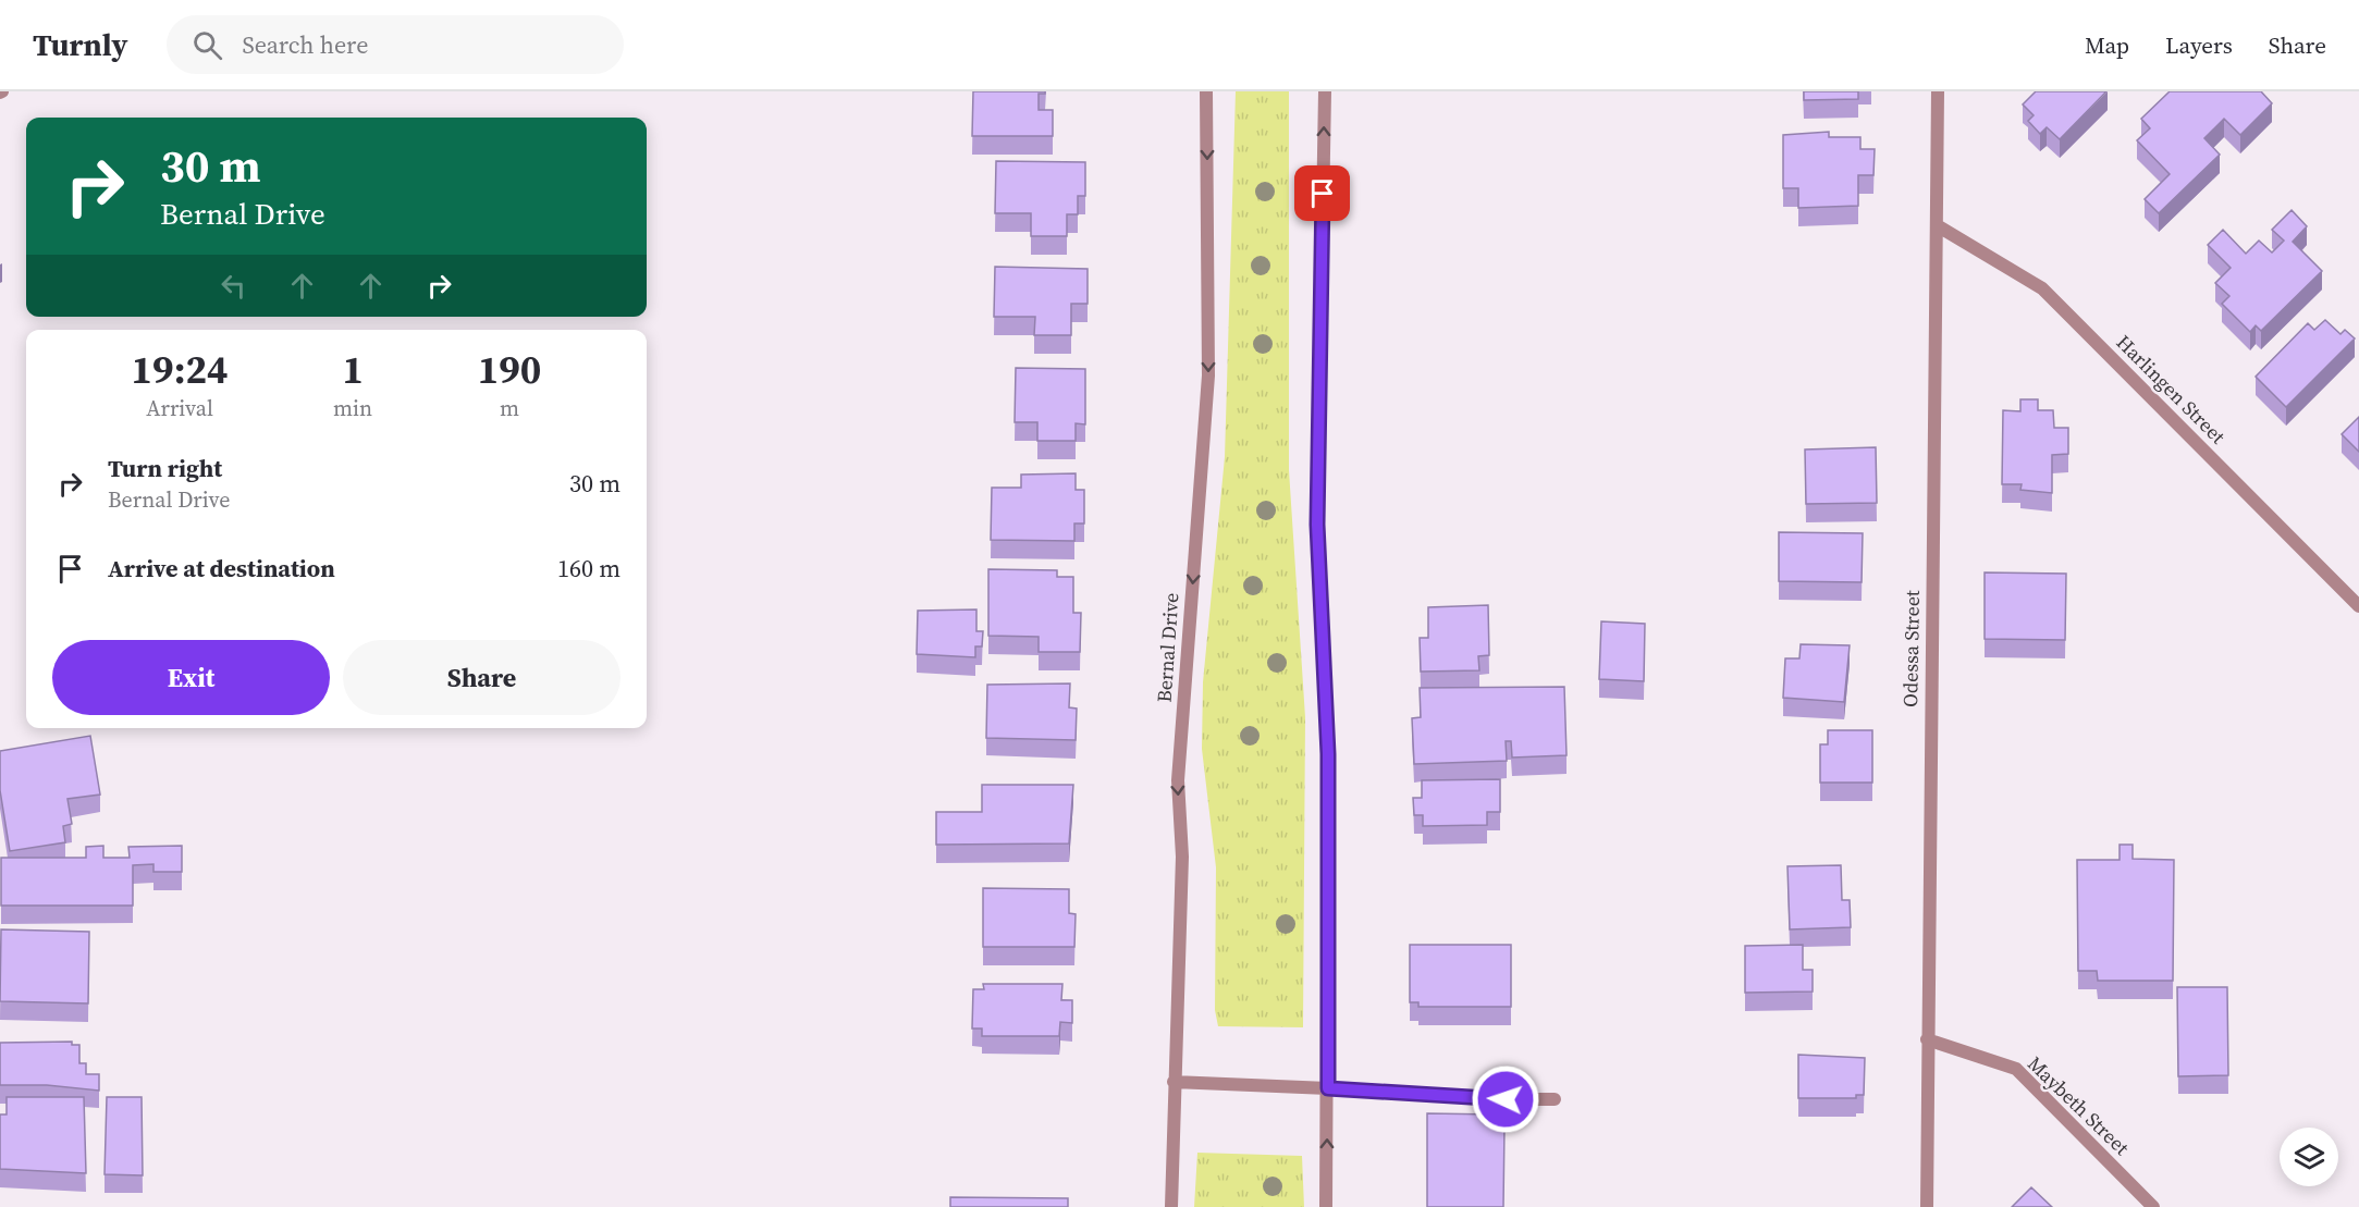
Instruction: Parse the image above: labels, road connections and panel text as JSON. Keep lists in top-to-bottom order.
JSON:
{
  "streets": {
    "street": [
      "Harlingen Street",
      "Bernal Drive",
      "Odessa Street",
      "Maybeth Street"
    ]
  },
  "crossings": [
    ["Harlingen Street", "Odessa Street"],
    ["Odessa Street", "Maybeth Street"]
  ],
  "page": {
    "header": "Turnly",
    "search": "Search here",
    "nav": ["Map", "Layers", "Share"],
    "turn": ["30 m", "Bernal Drive"],
    "eta": [
      "19:24",
      "Arrival",
      "1",
      "min",
      "190",
      "m"
    ],
    "list": [
      {
        "name": "Turn right",
        "note": "Bernal Drive",
        "value": "30 m"
      },
      {
        "name": "Arrive at destination",
        "value": "160 m"
      }
    ],
    "buttons": ["Exit", "Share"]
  }
}
